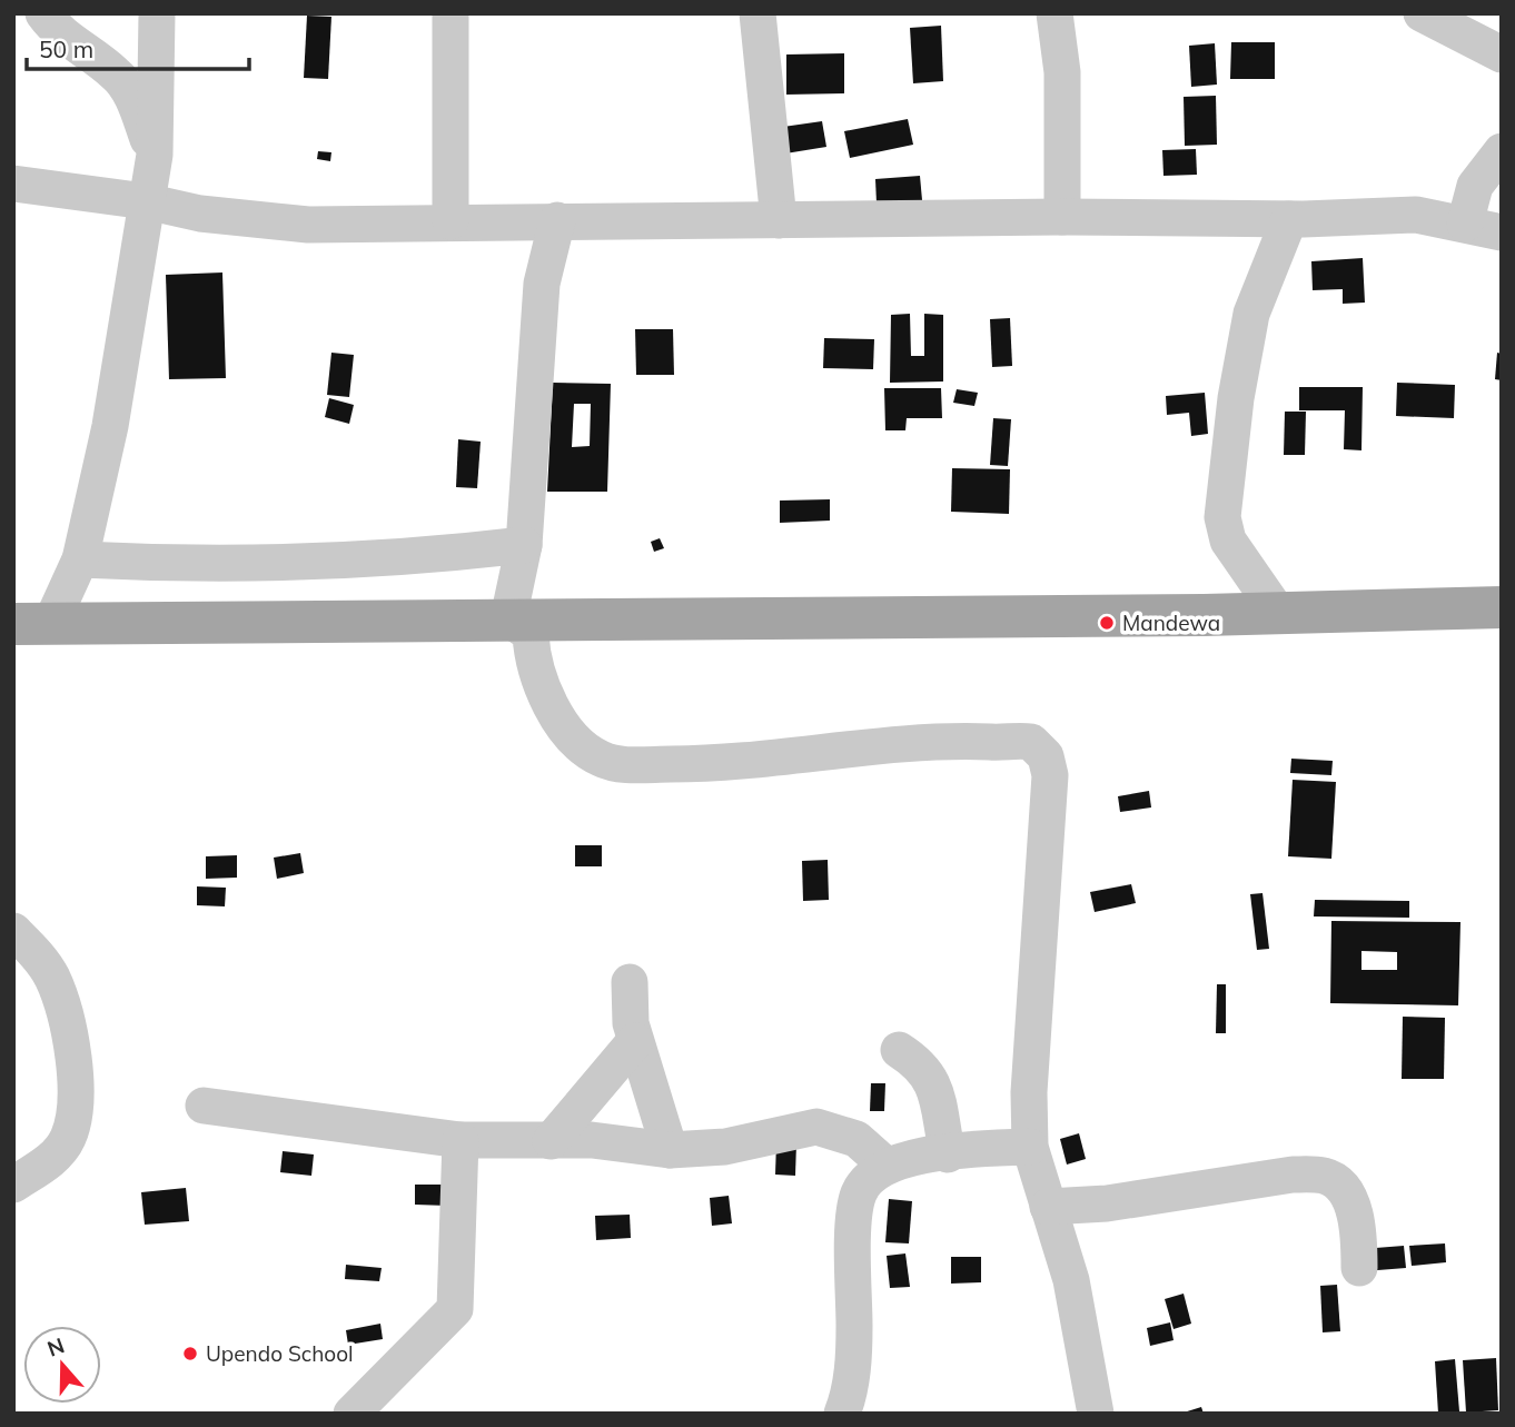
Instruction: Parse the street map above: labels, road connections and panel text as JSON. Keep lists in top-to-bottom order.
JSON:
{
  "places": ["Mandewa", "Upendo School"],
  "scale_bar": "50 m",
  "north": "top"
}
